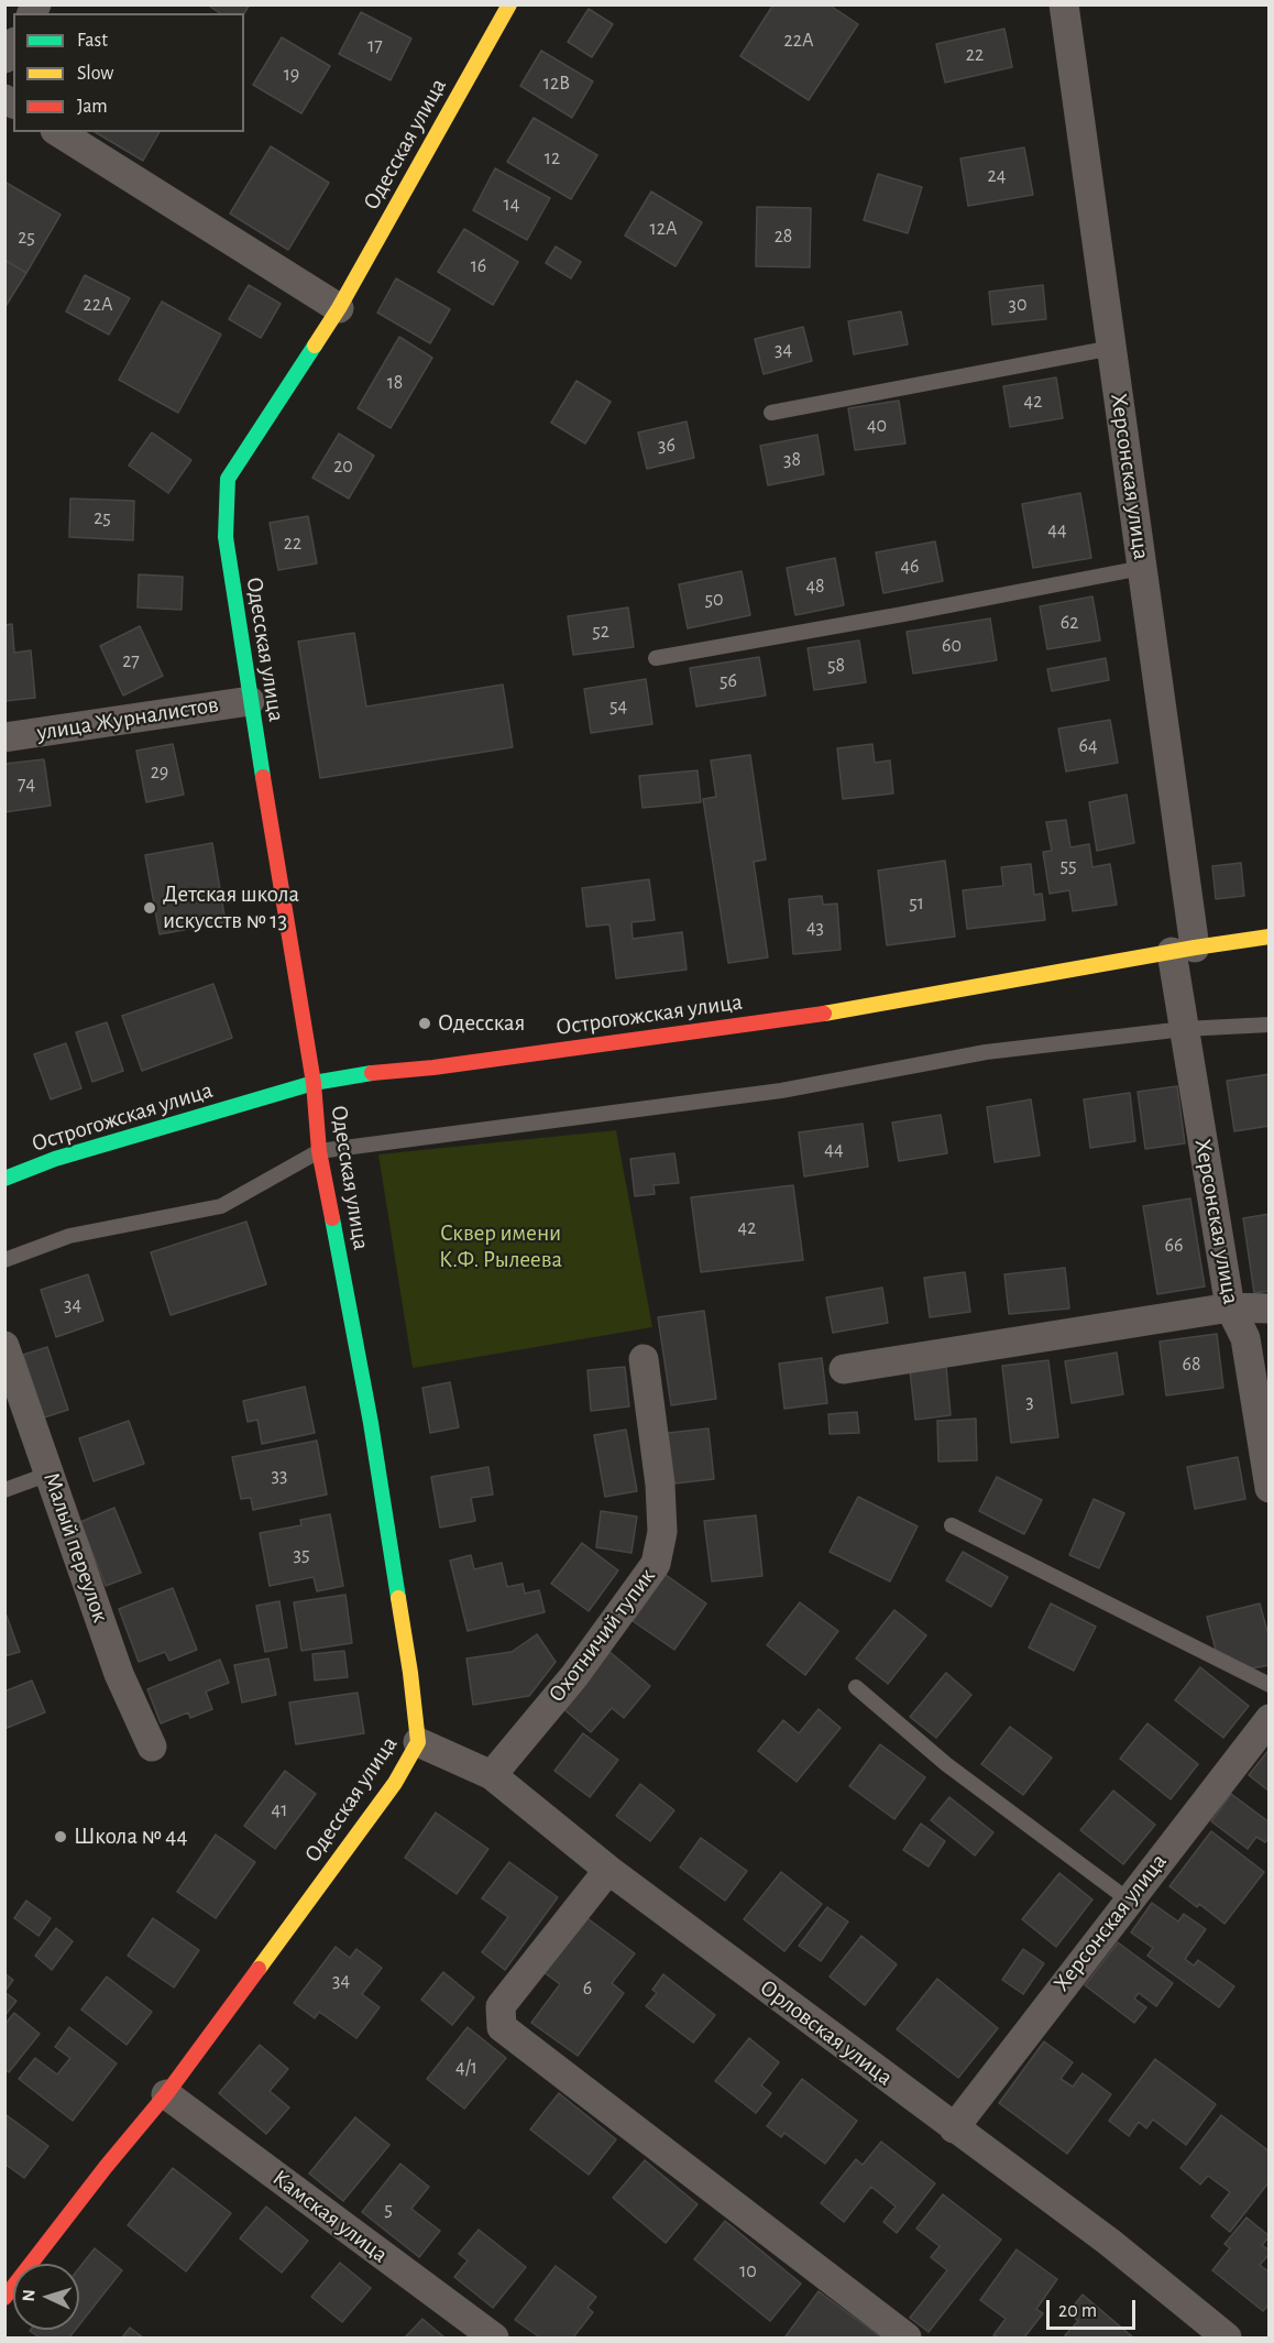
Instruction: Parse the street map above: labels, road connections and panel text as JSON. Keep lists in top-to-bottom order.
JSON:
{
  "streets": {
    "street": [
      "Одесская улица",
      "Херсонская улица",
      "улица Журналистов",
      "Острогожская улица",
      "Малый переулок",
      "Охотничий тупик",
      "Орловская улица",
      "Камская улица"
    ]
  },
  "crossings": [
    ["Одесская улица", "улица Журналистов"],
    ["Одесская улица", "Острогожская улица"],
    ["Одесская улица", "Орловская улица"],
    ["Одесская улица", "Камская улица"],
    ["Херсонская улица", "Острогожская улица"],
    ["Херсонская улица", "Орловская улица"],
    ["Охотничий тупик", "Орловская улица"]
  ],
  "parks": ["Сквер имени К.Ф. Рылеева"],
  "places": ["Детская школа искусств № 13", "Одесская", "Школа № 44"],
  "house_numbers": [
    "22А",
    "17",
    "22",
    "19",
    "12В",
    "12",
    "24",
    "14",
    "12А",
    "28",
    "25",
    "16",
    "22А",
    "30",
    "34",
    "18",
    "42",
    "40",
    "36",
    "38",
    "20",
    "25",
    "44",
    "22",
    "46",
    "48",
    "50",
    "62",
    "52",
    "60",
    "27",
    "58",
    "56",
    "54",
    "64",
    "29",
    "74",
    "55",
    "51",
    "43",
    "44",
    "42",
    "66",
    "34",
    "68",
    "3",
    "33",
    "35",
    "41",
    "34",
    "6",
    "4/1",
    "5",
    "10"
  ],
  "legend": ["Fast", "Slow", "Jam"],
  "scale_bar": "20 m",
  "north": "left"
}
